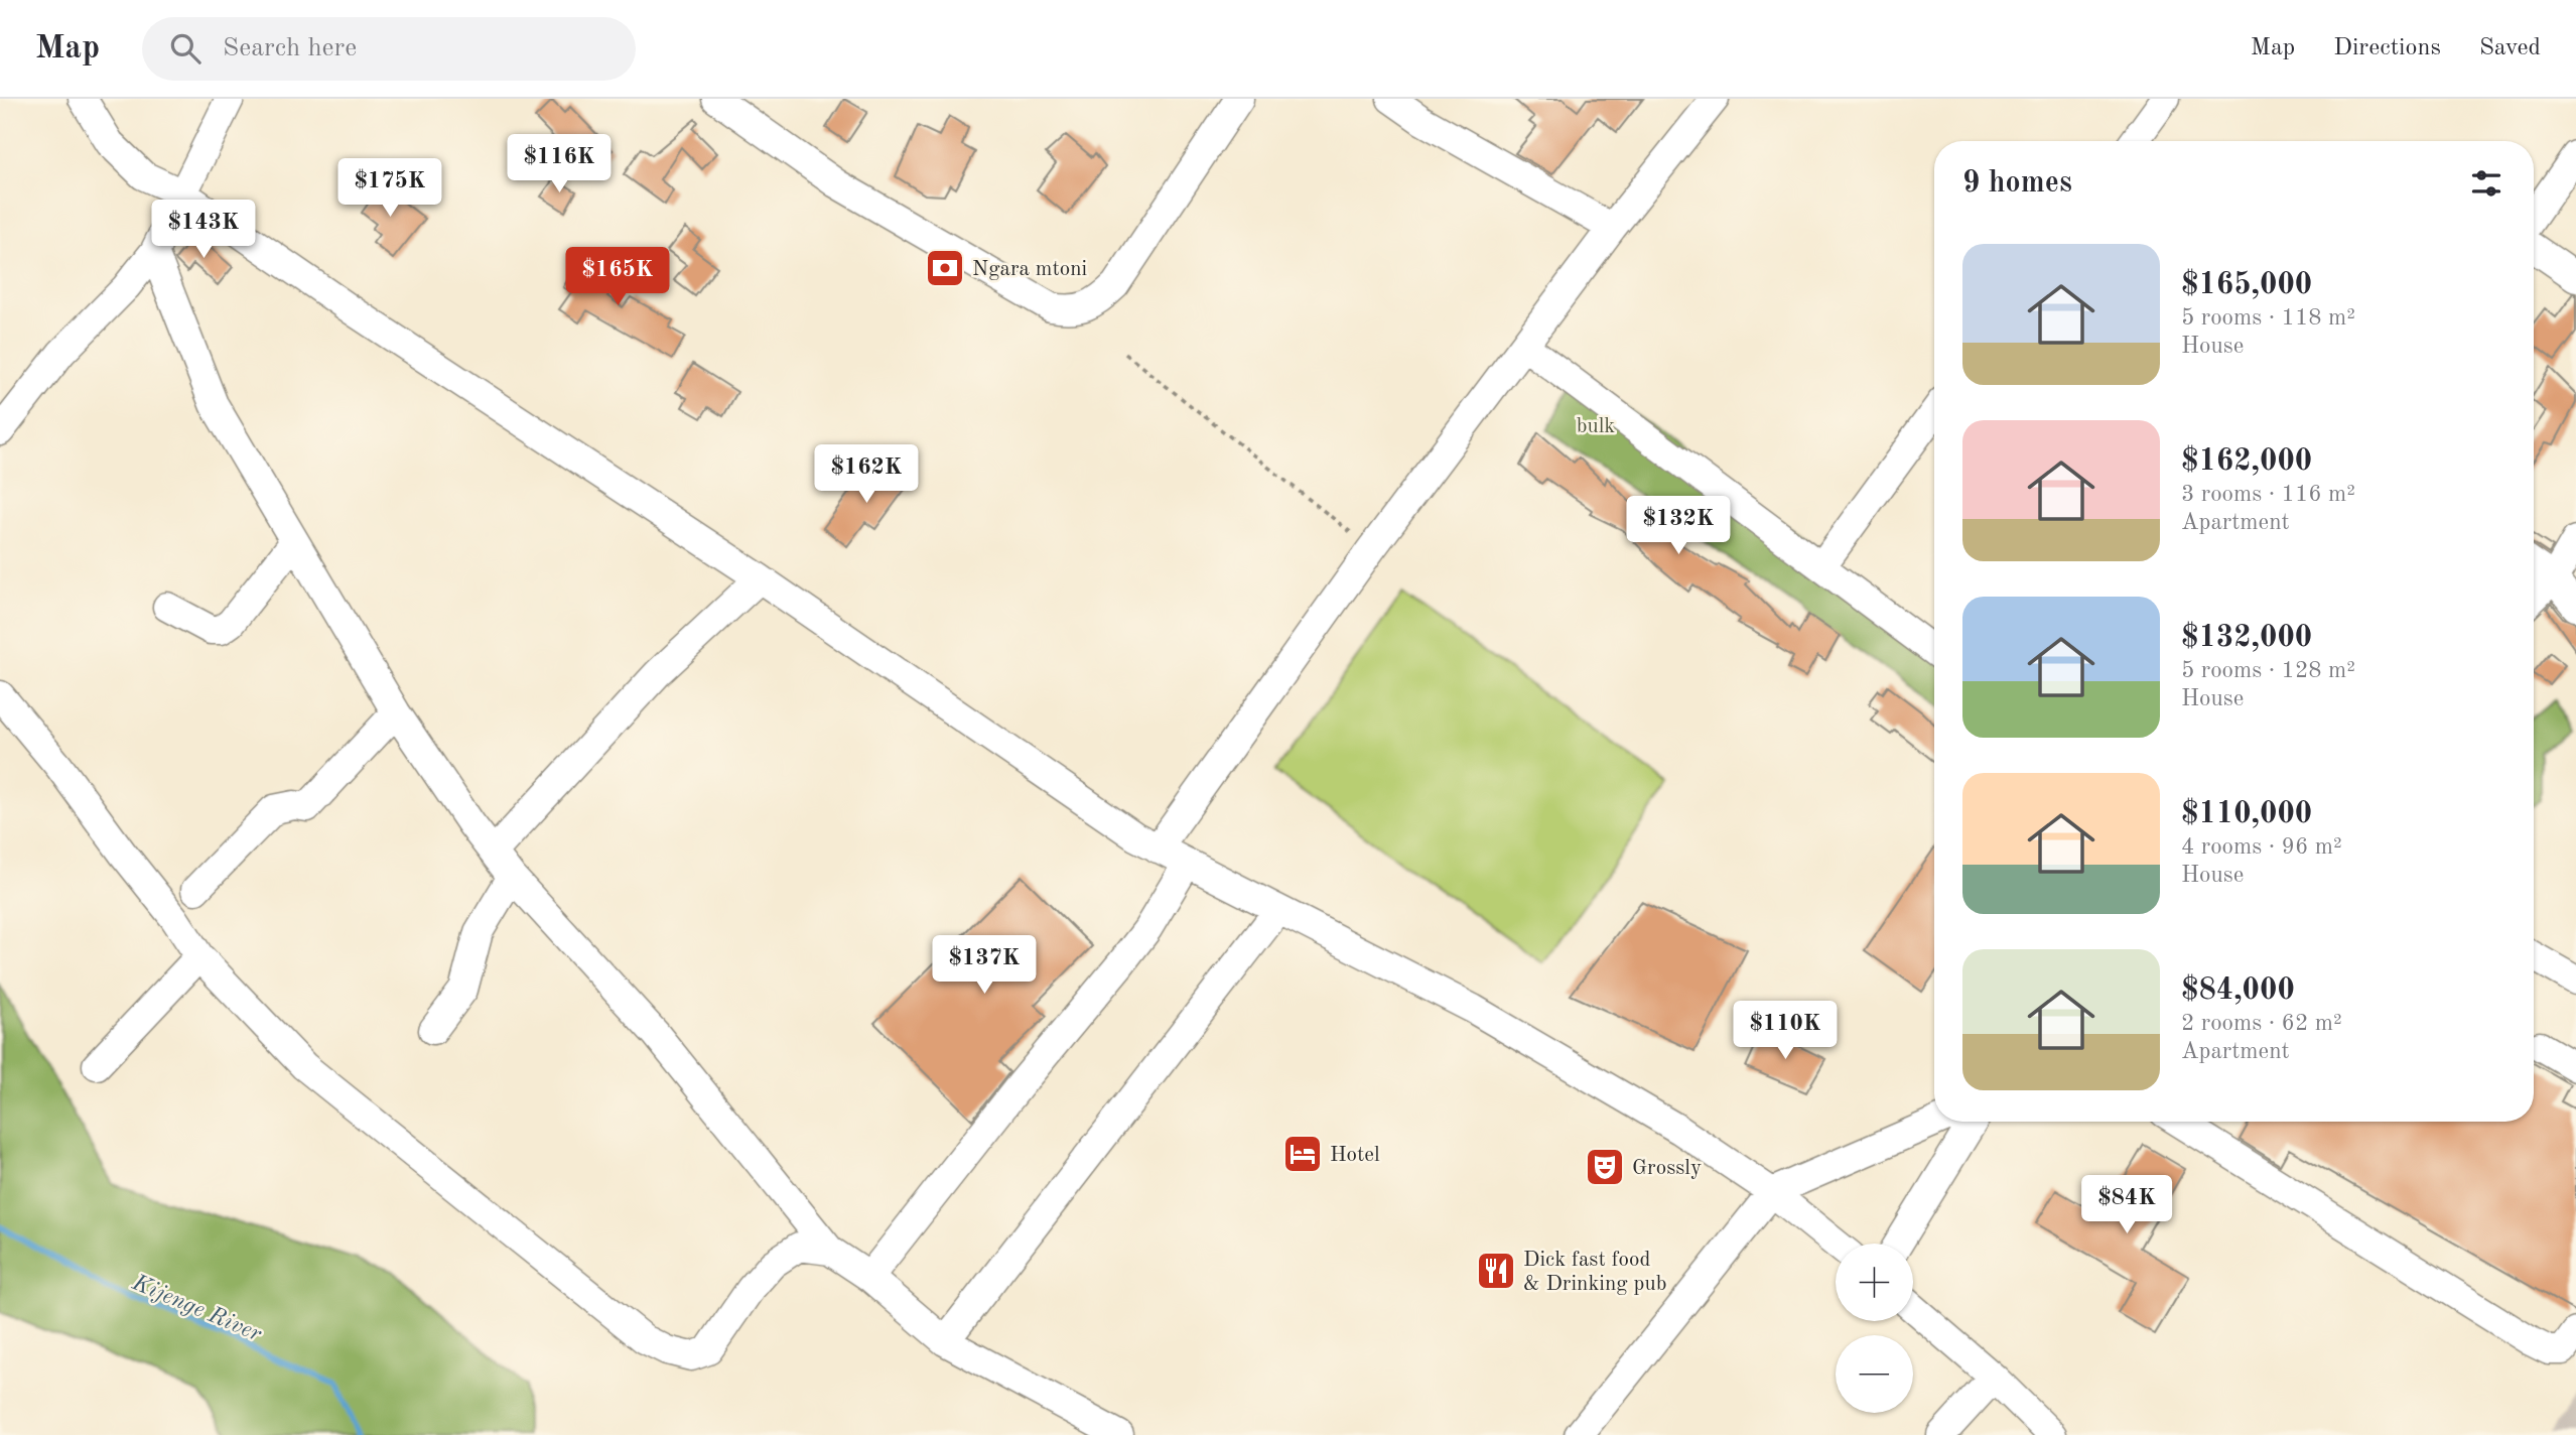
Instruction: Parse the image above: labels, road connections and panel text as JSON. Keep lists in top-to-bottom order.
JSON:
{
  "water": ["Kijenge River"],
  "parks": ["bulk"],
  "places": {
    "bank": ["Ngara mtoni"],
    "hotel": ["Hotel"],
    "theatre": ["Grossly"],
    "restaurant": ["Dick fast food & Drinking pub"]
  },
  "page": {
    "header": "Map",
    "search": "Search here",
    "nav": ["Map", "Directions", "Saved"],
    "price": [
      "$116K",
      "$175K",
      "$143K",
      "$165K",
      "$162K",
      "$132K",
      "$137K",
      "$110K",
      "$84K"
    ],
    "heading": "9 homes",
    "list": [
      {
        "name": "$165,000",
        "note": "5 rooms · 118 m² · House"
      },
      {
        "name": "$162,000",
        "note": "3 rooms · 116 m² · Apartment"
      },
      {
        "name": "$132,000",
        "note": "5 rooms · 128 m² · House"
      },
      {
        "name": "$110,000",
        "note": "4 rooms · 96 m² · House"
      },
      {
        "name": "$84,000",
        "note": "2 rooms · 62 m² · Apartment"
      }
    ],
    "map_buttons": ["+", "−"]
  }
}
